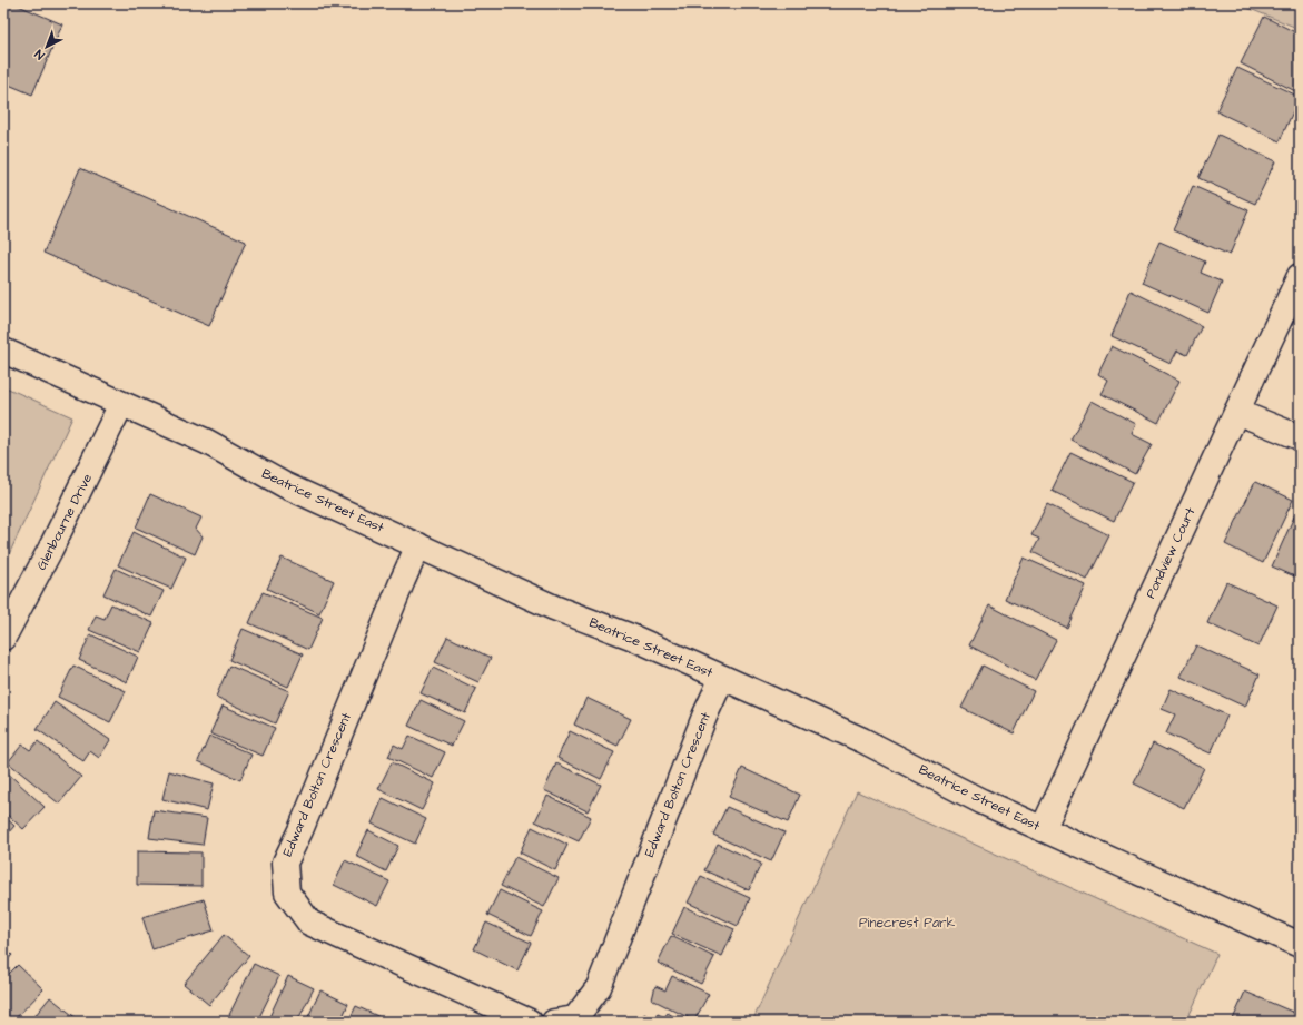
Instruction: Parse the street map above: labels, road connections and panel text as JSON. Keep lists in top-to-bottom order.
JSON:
{
  "streets": {
    "street": [
      "Beatrice Street East",
      "Glenbourne Drive",
      "Pondview Court",
      "Edward Bolton Crescent"
    ]
  },
  "crossings": [
    ["Beatrice Street East", "Glenbourne Drive"],
    ["Beatrice Street East", "Pondview Court"],
    ["Beatrice Street East", "Edward Bolton Crescent"]
  ],
  "parks": ["Pinecrest Park"],
  "north": "bottom left"
}
